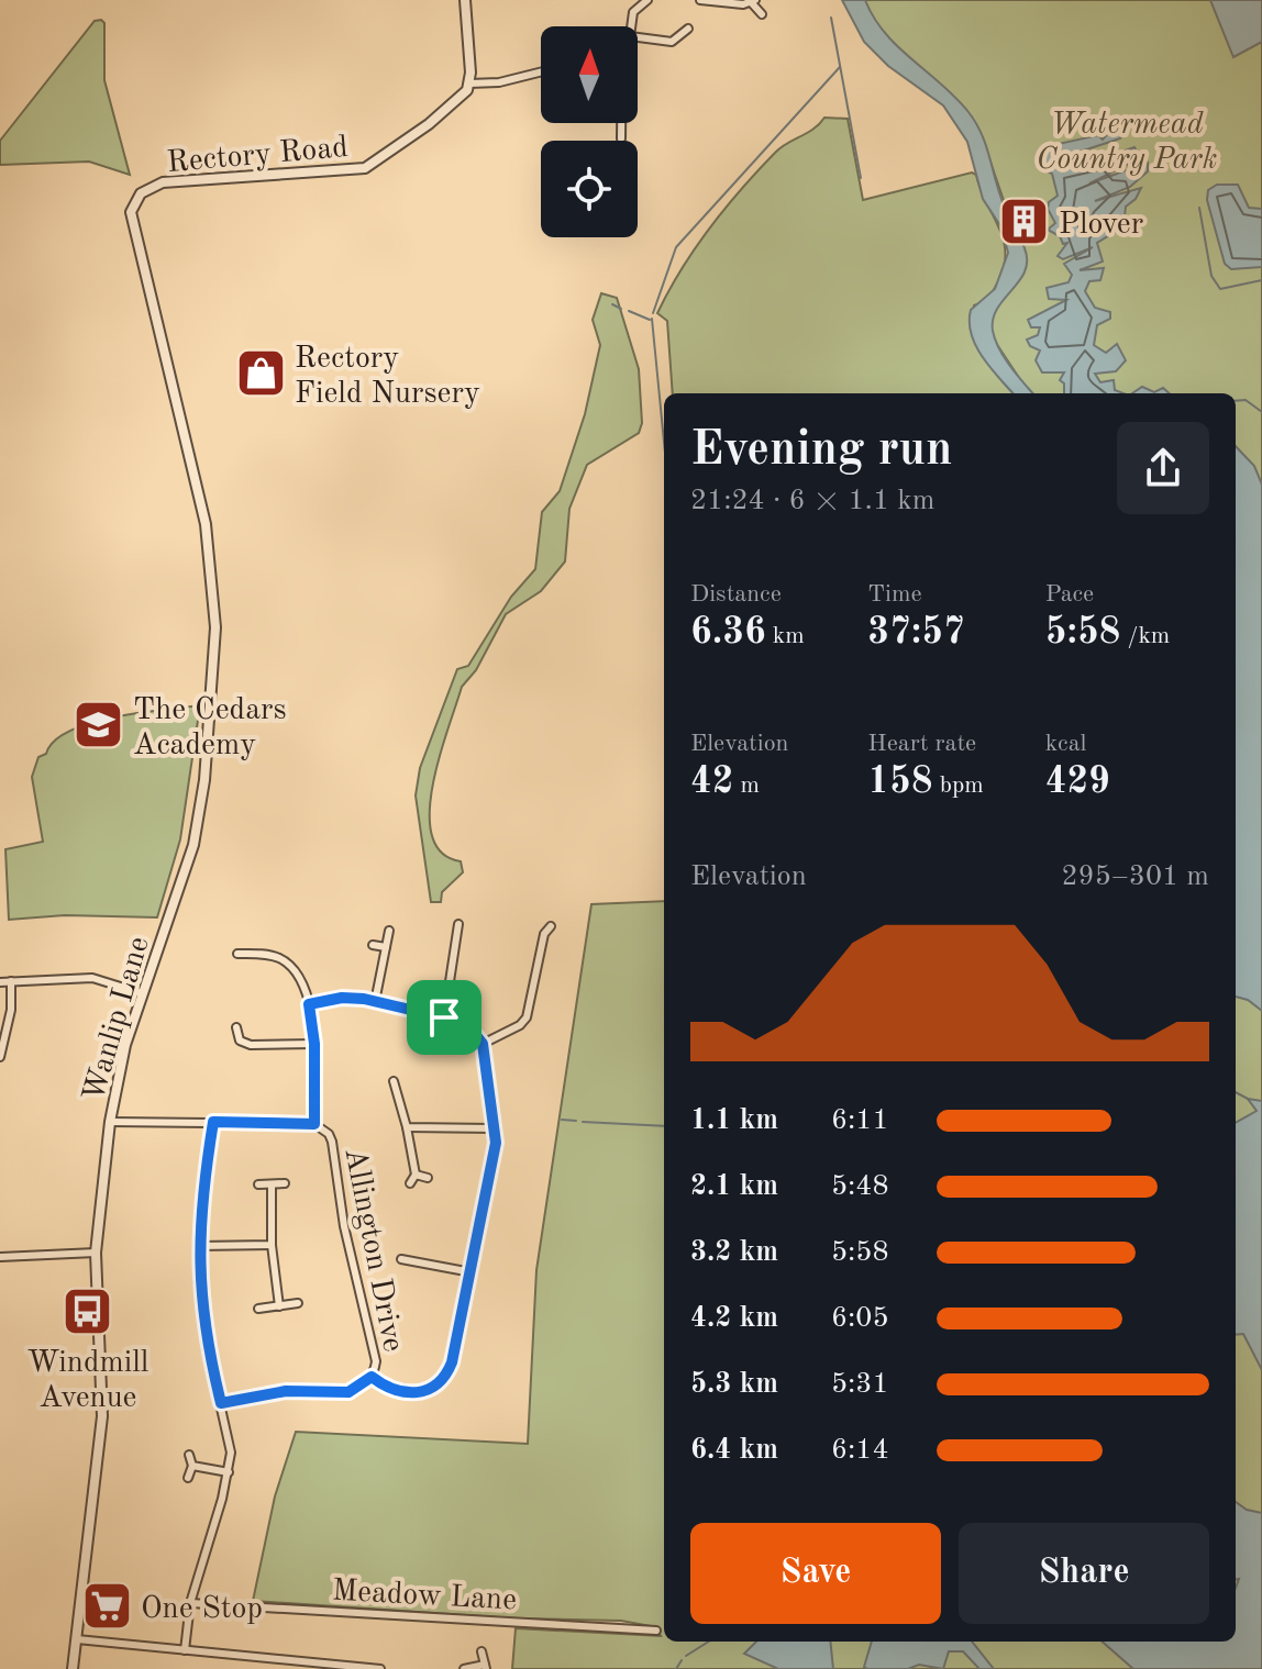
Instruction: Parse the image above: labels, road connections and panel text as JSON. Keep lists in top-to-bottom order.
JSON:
{
  "streets": {
    "street": [
      "Rectory Road",
      "Wanlip Lane",
      "Allington Drive",
      "Meadow Lane"
    ]
  },
  "crossings": [
    ["Rectory Road", "Wanlip Lane"]
  ],
  "parks": ["Watermead Country Park"],
  "places": {
    "building": ["Plover"],
    "shop": ["Rectory Field Nursery"],
    "school or university": ["The Cedars Academy"],
    "bus stop": ["Windmill Avenue"],
    "supermarket": ["One Stop"]
  },
  "north": "top",
  "page": {
    "heading": ["Evening run", "21:24 · 6 × 1.1 km"],
    "stats": [
      ["Distance", "6.36 km"],
      ["Time", "37:57"],
      ["Pace", "5:58 /km"],
      ["Elevation", "42 m"],
      ["Heart rate", "158 bpm"],
      ["kcal", "429"]
    ],
    "chart": ["Elevation", "295–301 m"],
    "list": [
      {
        "name": "1.1 km",
        "note": "6:11"
      },
      {
        "name": "2.1 km",
        "note": "5:48"
      },
      {
        "name": "3.2 km",
        "note": "5:58"
      },
      {
        "name": "4.2 km",
        "note": "6:05"
      },
      {
        "name": "5.3 km",
        "note": "5:31"
      },
      {
        "name": "6.4 km",
        "note": "6:14"
      }
    ],
    "buttons": ["Save", "Share"]
  }
}
